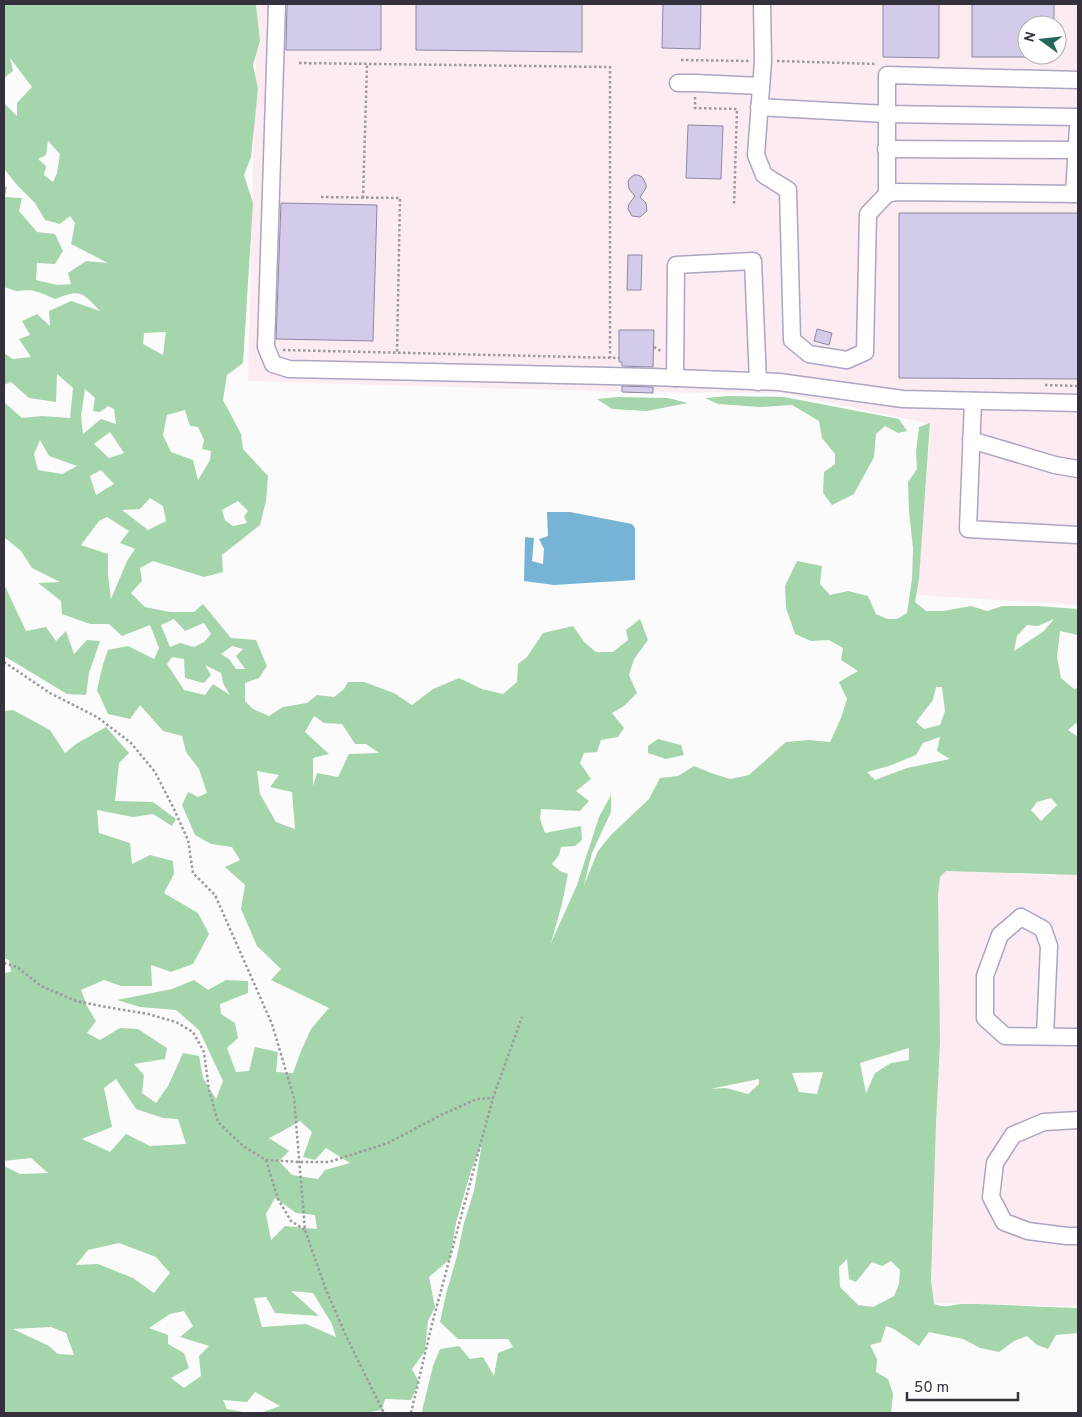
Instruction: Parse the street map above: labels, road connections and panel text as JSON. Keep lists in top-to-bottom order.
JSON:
{
  "scale_bar": "50 m",
  "north": "left"
}
